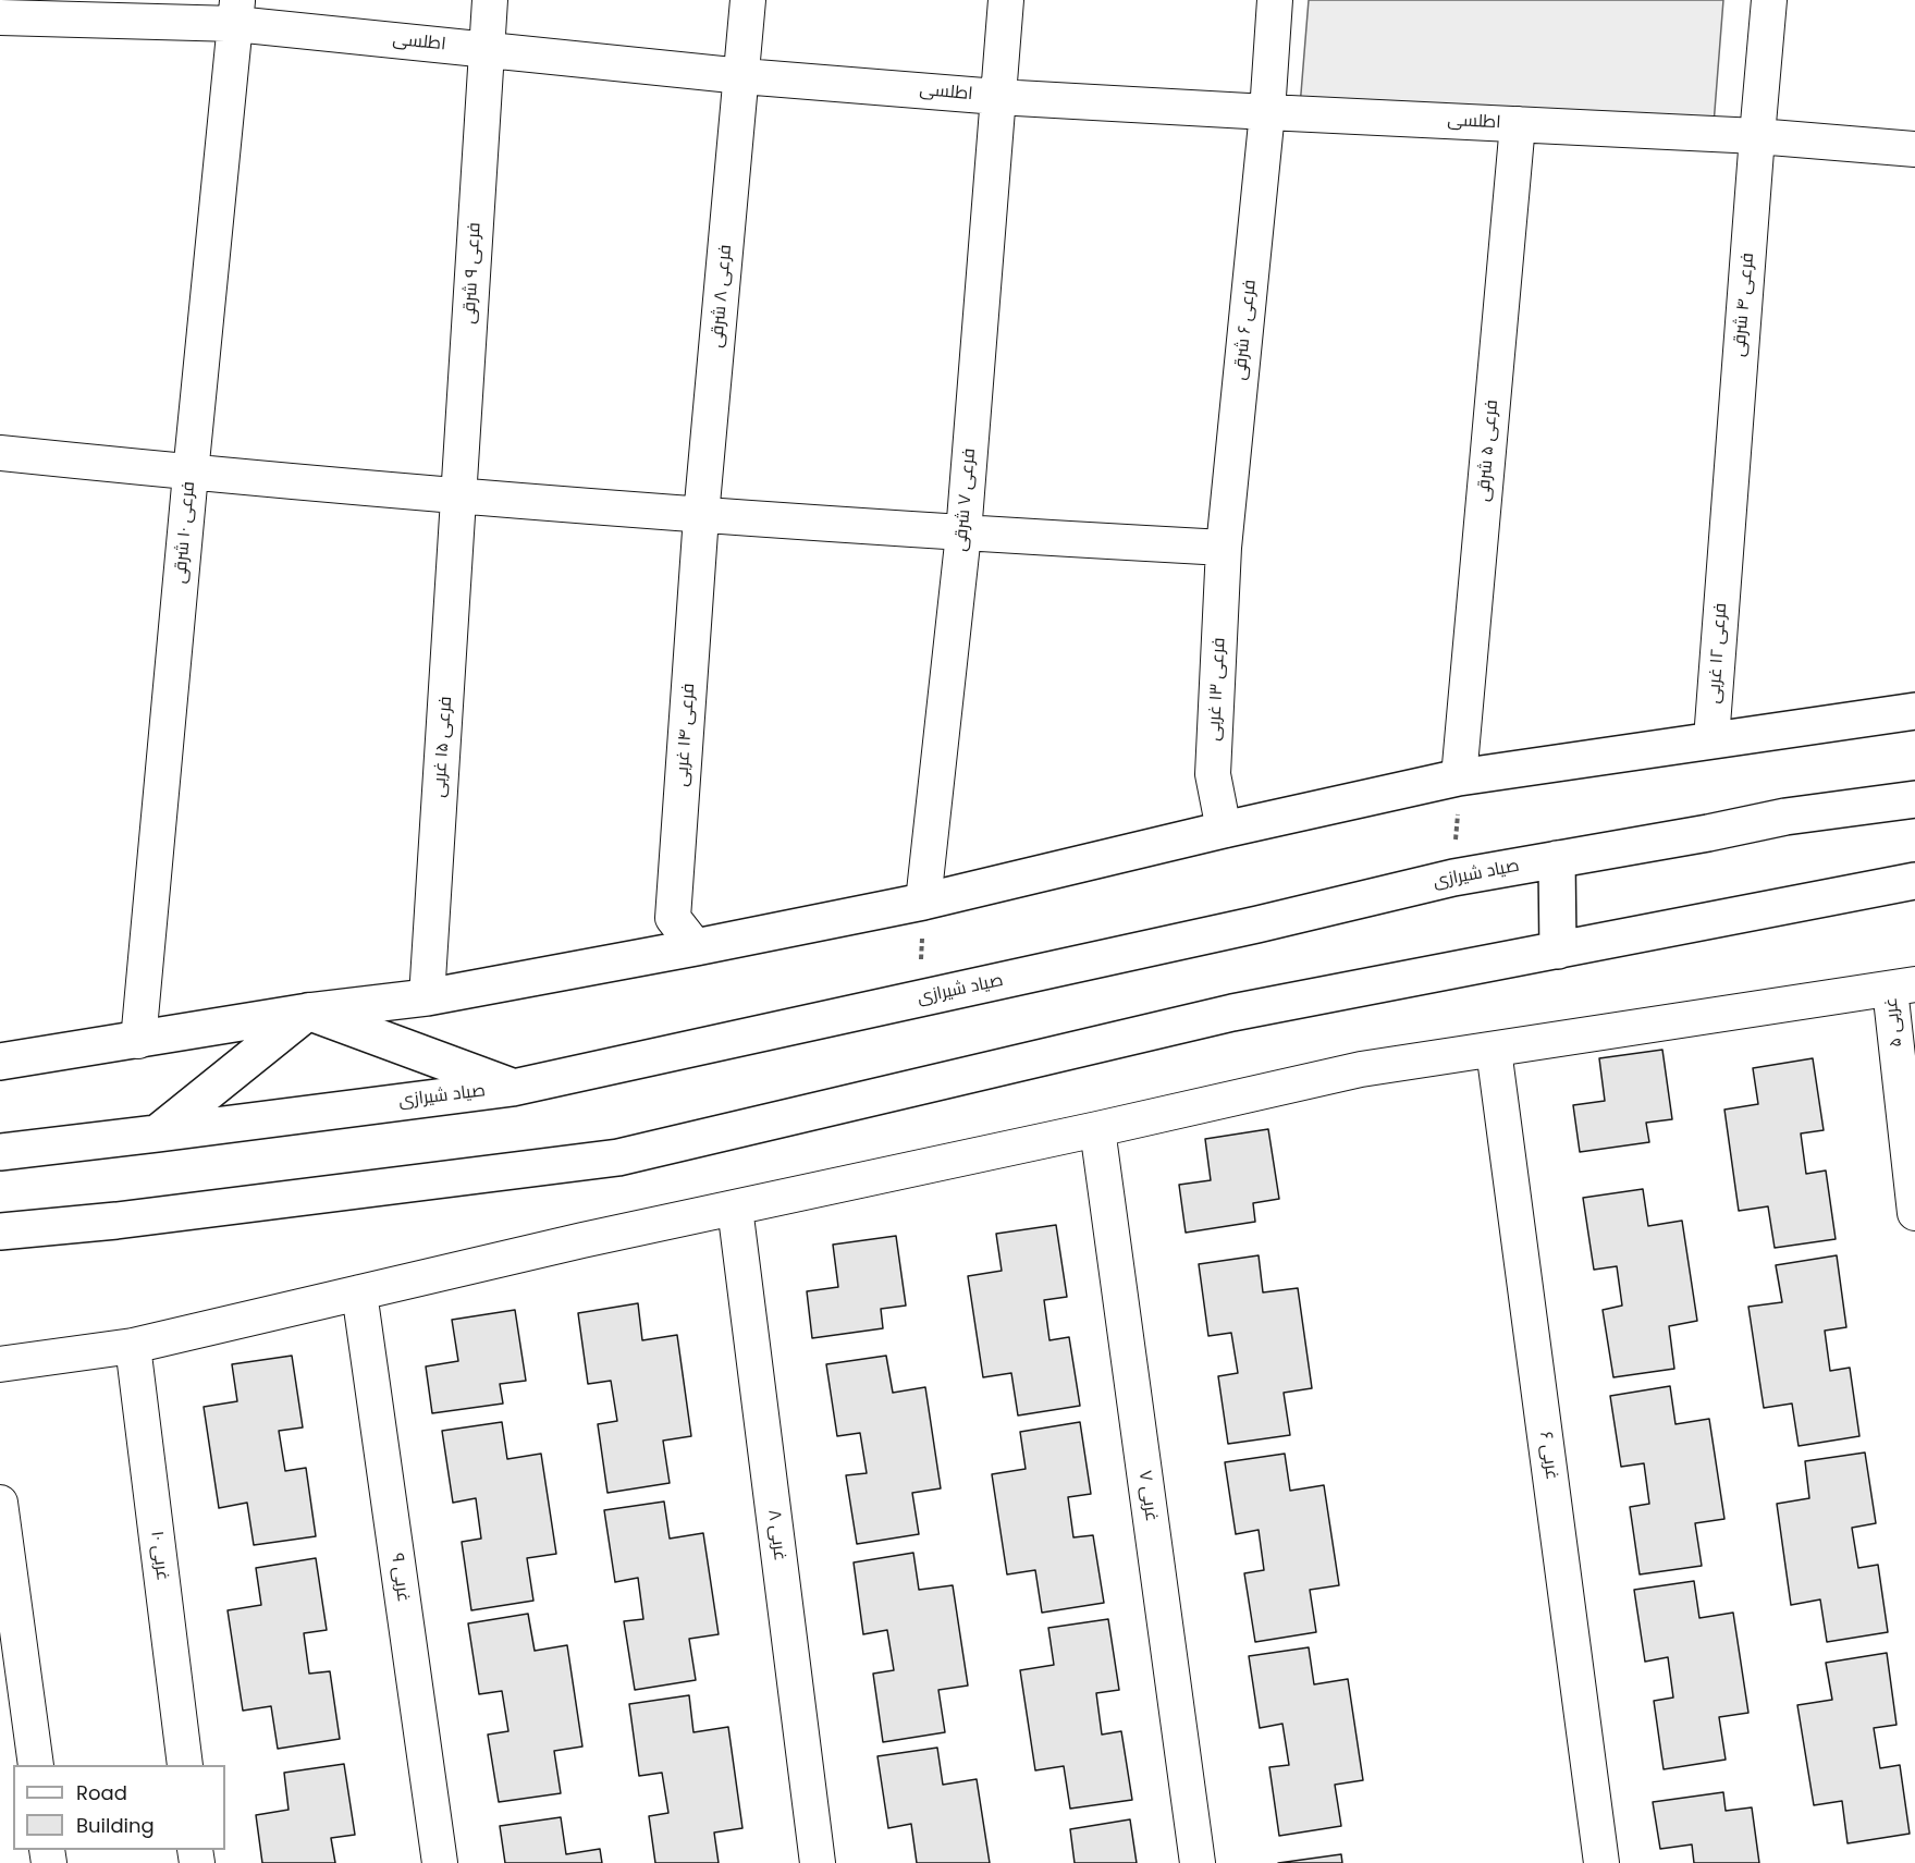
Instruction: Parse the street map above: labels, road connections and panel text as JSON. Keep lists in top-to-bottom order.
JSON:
{
  "streets": {
    "main road": ["صیاد شیرازی"],
    "street": [
      "اطلسی",
      "فرعی ۹ شرقی",
      "فرعی ۸ شرقی",
      "فرعی ۴ شرقی",
      "فرعی ۶ شرقی",
      "فرعی ۵ شرقی",
      "فرعی ۷ شرقی",
      "فرعی ۱۰ شرقی",
      "فرعی ۱۲ غربی",
      "فرعی ۱۳ غربی",
      "فرعی ۱۴ غربی",
      "فرعی ۱۵ غربی",
      "۵ غربی",
      "۶ غربی",
      "۷ غربی",
      "۸ غربی",
      "۱۰ غربی",
      "۹ غربی"
    ]
  },
  "crossings": [
    ["اطلسی", "فرعی ۹ شرقی"],
    ["اطلسی", "فرعی ۸ شرقی"],
    ["اطلسی", "فرعی ۴ شرقی"],
    ["اطلسی", "فرعی ۶ شرقی"],
    ["اطلسی", "فرعی ۵ شرقی"],
    ["اطلسی", "فرعی ۷ شرقی"],
    ["اطلسی", "فرعی ۱۰ شرقی"],
    ["فرعی ۹ شرقی", "فرعی ۱۵ غربی"],
    ["فرعی ۸ شرقی", "فرعی ۱۴ غربی"],
    ["فرعی ۴ شرقی", "فرعی ۱۲ غربی"],
    ["فرعی ۶ شرقی", "فرعی ۱۳ غربی"]
  ],
  "legend": ["Road", "Building"]
}
